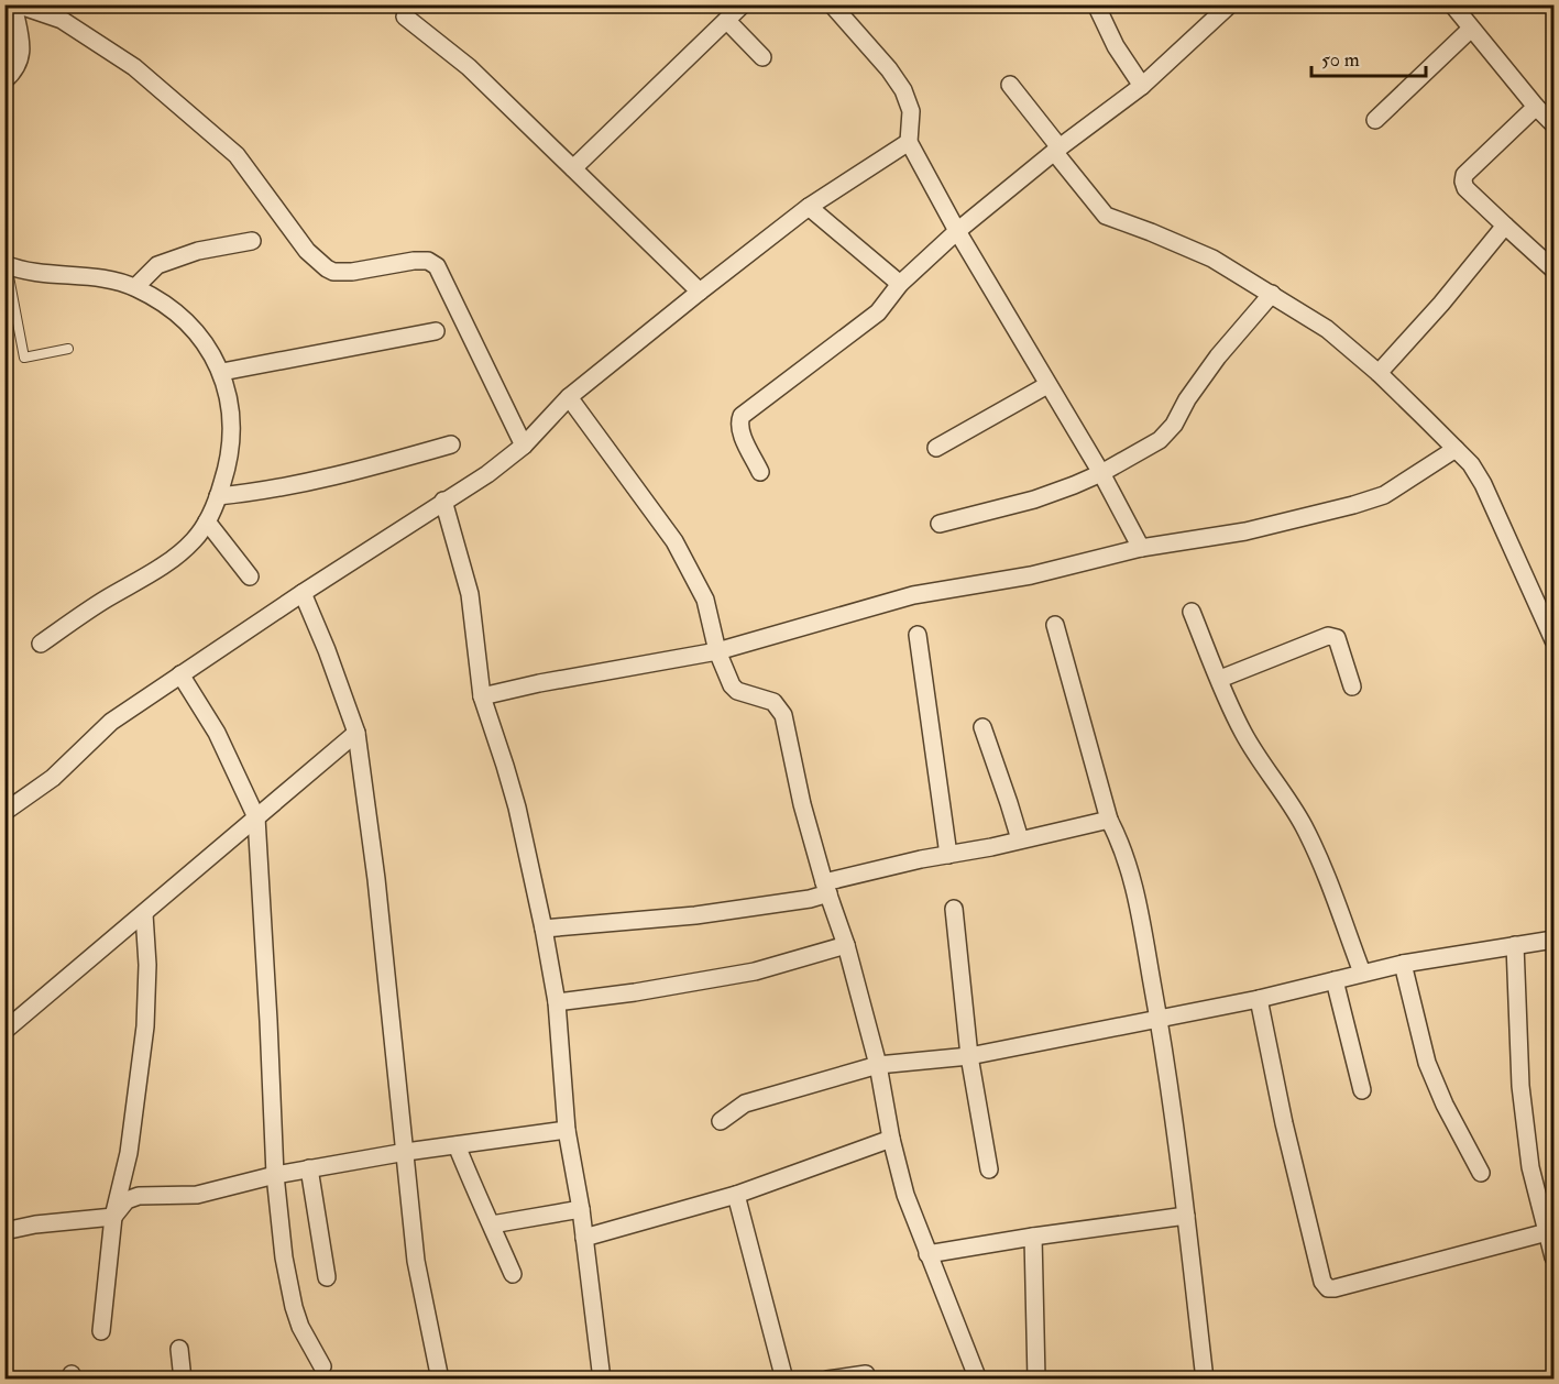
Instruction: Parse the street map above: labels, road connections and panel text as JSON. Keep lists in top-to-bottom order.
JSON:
{
  "scale_bar": "50 m"
}
